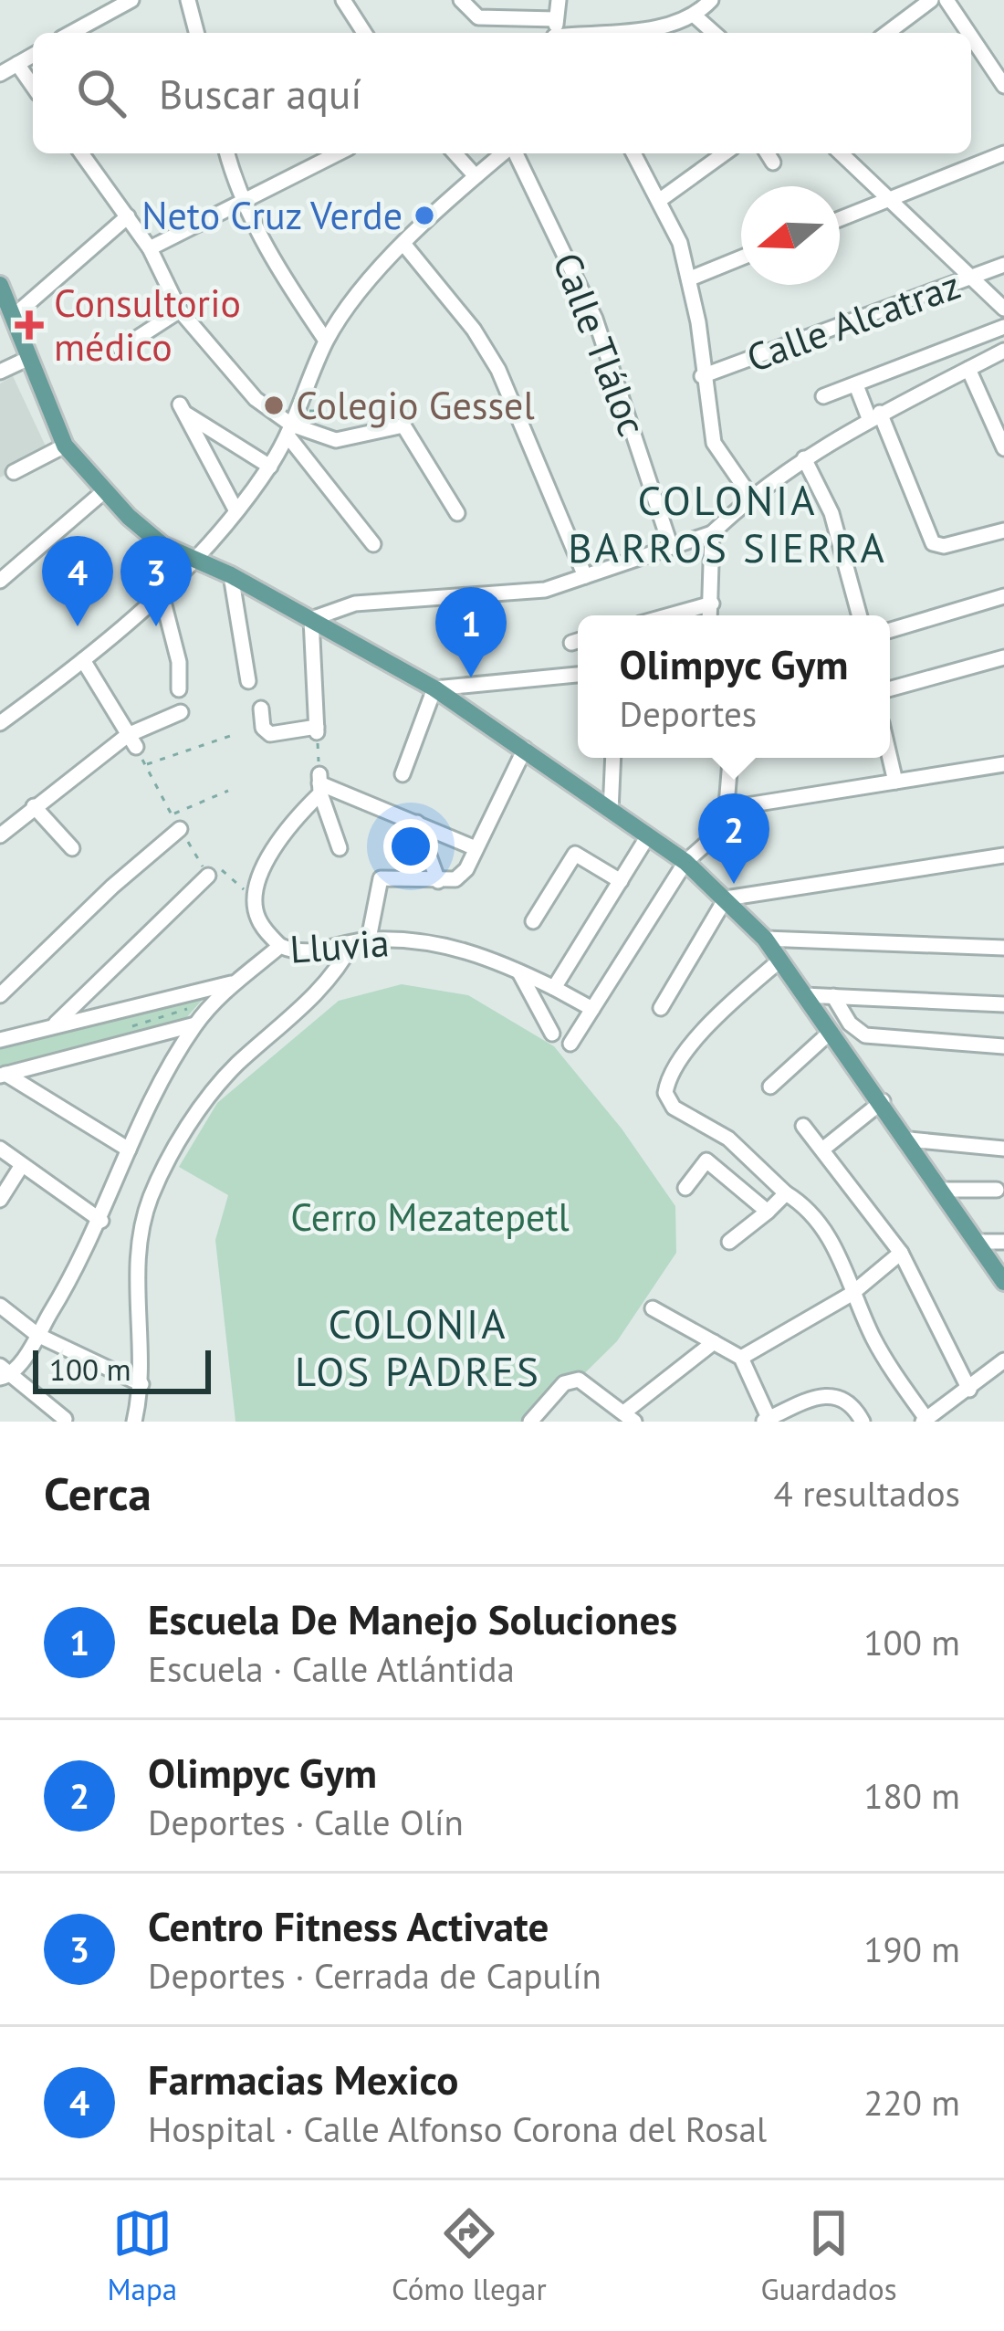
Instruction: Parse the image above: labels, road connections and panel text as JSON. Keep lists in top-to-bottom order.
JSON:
{
  "streets": {
    "street": ["Calle Alcatraz", "Calle Tláloc", "Lluvia"]
  },
  "districts": ["COLONIA BARROS SIERRA", "COLONIA LOS PADRES"],
  "parks": ["Cerro Mezatepetl"],
  "places": {
    "other": ["Neto Cruz Verde", "Colegio Gessel"],
    "health": ["Consultorio médico"]
  },
  "scale_bar": "100 m",
  "north": "left",
  "page": {
    "search": "Buscar aquí",
    "pins": [
      "3",
      "4",
      "1",
      "2"
    ],
    "popup": ["Olimpyc Gym", "Deportes"],
    "scale": "100 m",
    "heading": ["Cerca", "4 resultados"],
    "list": [
      {
        "mark": "1",
        "name": "Escuela De Manejo Soluciones",
        "note": "Escuela · Calle Atlántida",
        "value": "100 m"
      },
      {
        "mark": "2",
        "name": "Olimpyc Gym",
        "note": "Deportes · Calle Olín",
        "value": "180 m"
      },
      {
        "mark": "3",
        "name": "Centro Fitness Activate",
        "note": "Deportes · Cerrada de Capulín",
        "value": "190 m"
      },
      {
        "mark": "4",
        "name": "Farmacias Mexico",
        "note": "Hospital · Calle Alfonso Corona del Rosal",
        "value": "220 m"
      }
    ],
    "nav": ["Mapa", "Cómo llegar", "Guardados"]
  }
}
